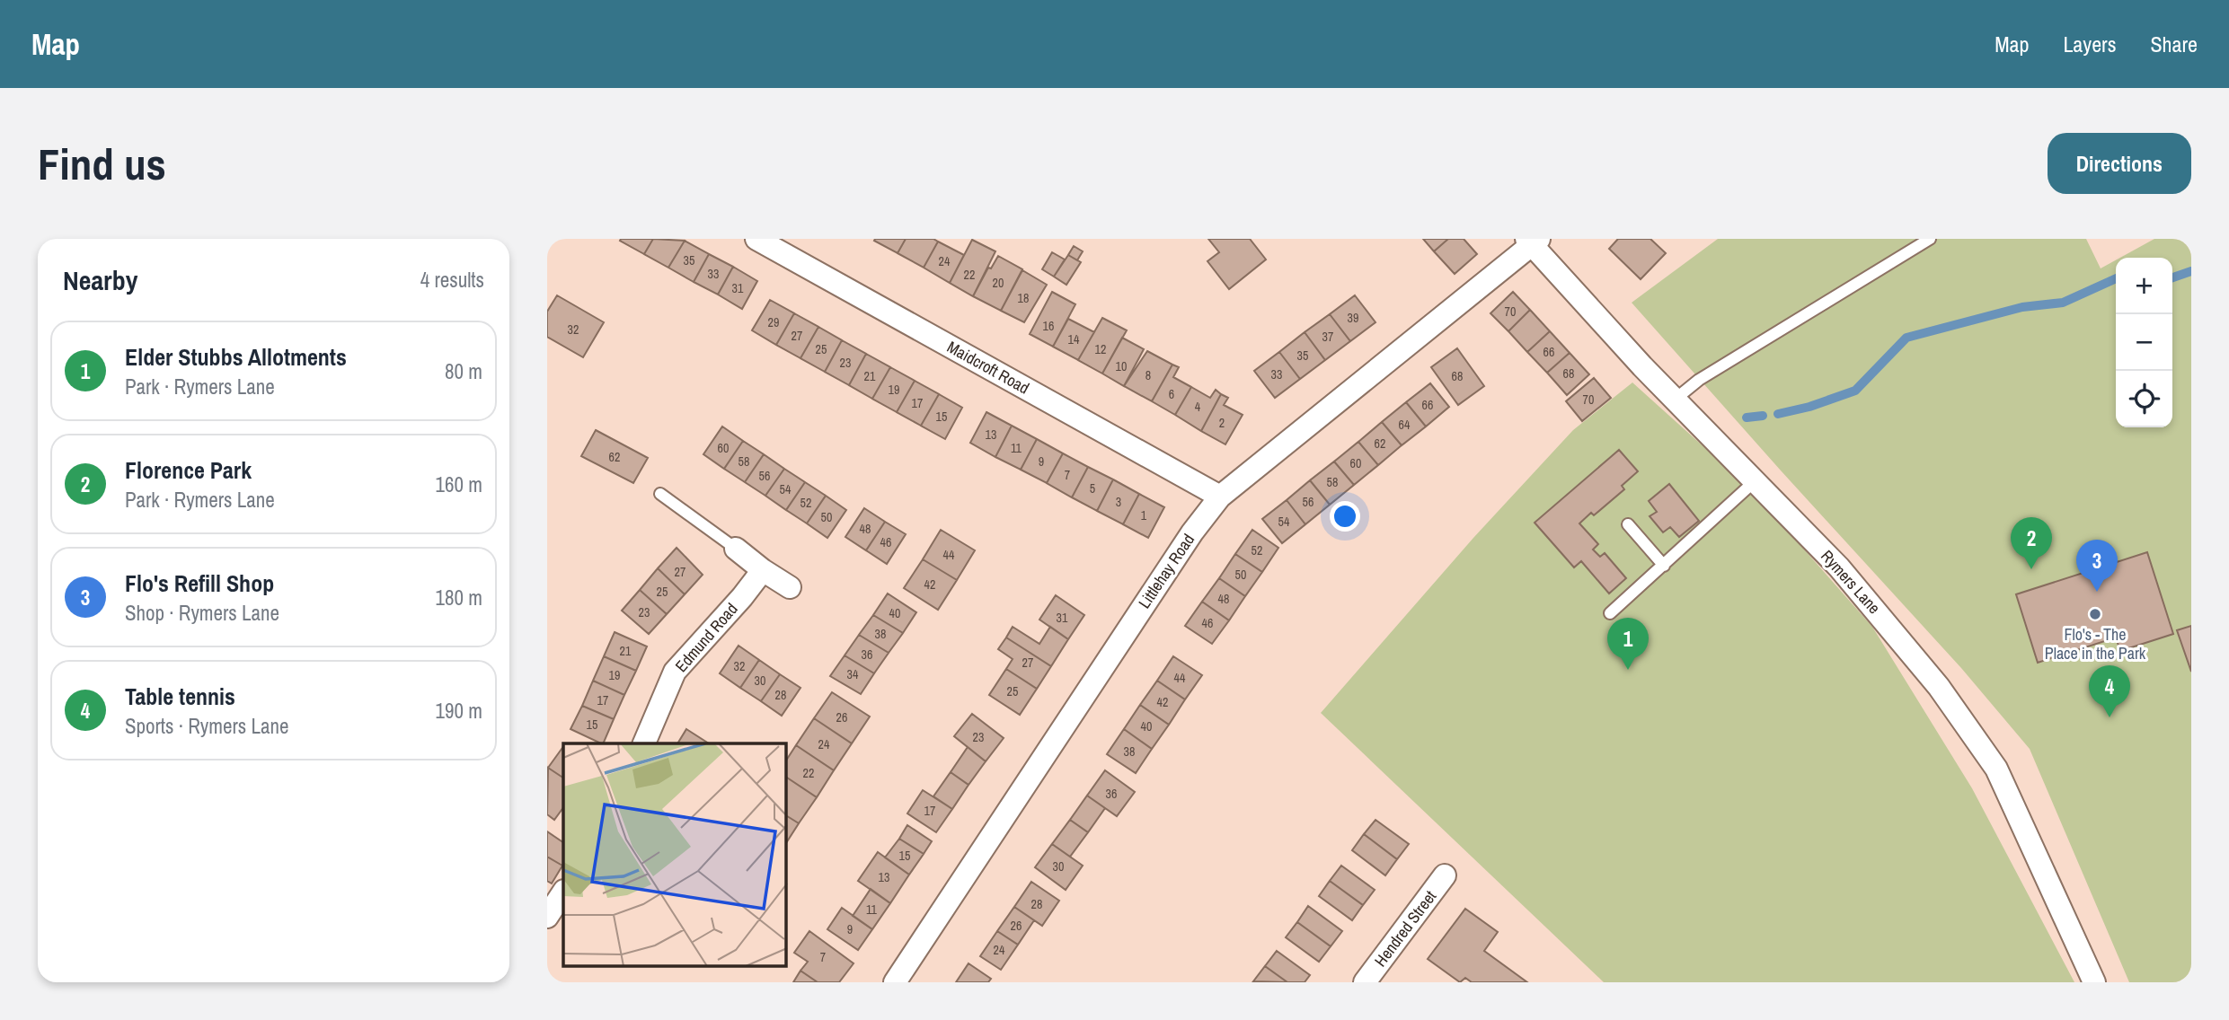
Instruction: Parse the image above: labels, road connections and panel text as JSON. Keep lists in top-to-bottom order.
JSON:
{
  "streets": {
    "street": [
      "Maidcroft Road",
      "Littlehay Road",
      "Rymers Lane",
      "Edmund Road",
      "Hendred Street"
    ]
  },
  "crossings": [
    ["Maidcroft Road", "Littlehay Road"],
    ["Littlehay Road", "Rymers Lane"]
  ],
  "places": ["Flo's - The Place in the Park"],
  "house_numbers": [
    "35",
    "24",
    "33",
    "22",
    "20",
    "31",
    "18",
    "70",
    "39",
    "29",
    "16",
    "32",
    "27",
    "37",
    "14",
    "25",
    "12",
    "66",
    "35",
    "23",
    "10",
    "68",
    "33",
    "8",
    "21",
    "68",
    "19",
    "6",
    "70",
    "17",
    "66",
    "4",
    "15",
    "2",
    "64",
    "13",
    "62",
    "60",
    "11",
    "62",
    "58",
    "9",
    "60",
    "7",
    "56",
    "58",
    "5",
    "54",
    "3",
    "56",
    "52",
    "1",
    "50",
    "54",
    "48",
    "46",
    "52",
    "44",
    "27",
    "50",
    "42",
    "25",
    "48",
    "23",
    "40",
    "31",
    "46",
    "38",
    "21",
    "36",
    "27",
    "32",
    "34",
    "19",
    "44",
    "30",
    "25",
    "28",
    "17",
    "42",
    "26",
    "15",
    "40",
    "23",
    "24",
    "38",
    "22",
    "36",
    "17",
    "15",
    "30",
    "13",
    "28",
    "11",
    "26",
    "9",
    "24",
    "7"
  ],
  "page": {
    "header": "Map",
    "nav": ["Map", "Layers", "Share"],
    "buttons": "Directions",
    "title": "Find us",
    "heading": ["Nearby", "4 results"],
    "map_buttons": ["+", "−"],
    "list": [
      {
        "mark": "1",
        "name": "Elder Stubbs Allotments",
        "note": "Park · Rymers Lane",
        "value": "80 m"
      },
      {
        "mark": "2",
        "name": "Florence Park",
        "note": "Park · Rymers Lane",
        "value": "160 m"
      },
      {
        "mark": "3",
        "name": "Flo's Refill Shop",
        "note": "Shop · Rymers Lane",
        "value": "180 m"
      },
      {
        "mark": "4",
        "name": "Table tennis",
        "note": "Sports · Rymers Lane",
        "value": "190 m"
      }
    ],
    "pins": [
      "2",
      "3",
      "1",
      "4"
    ]
  }
}
